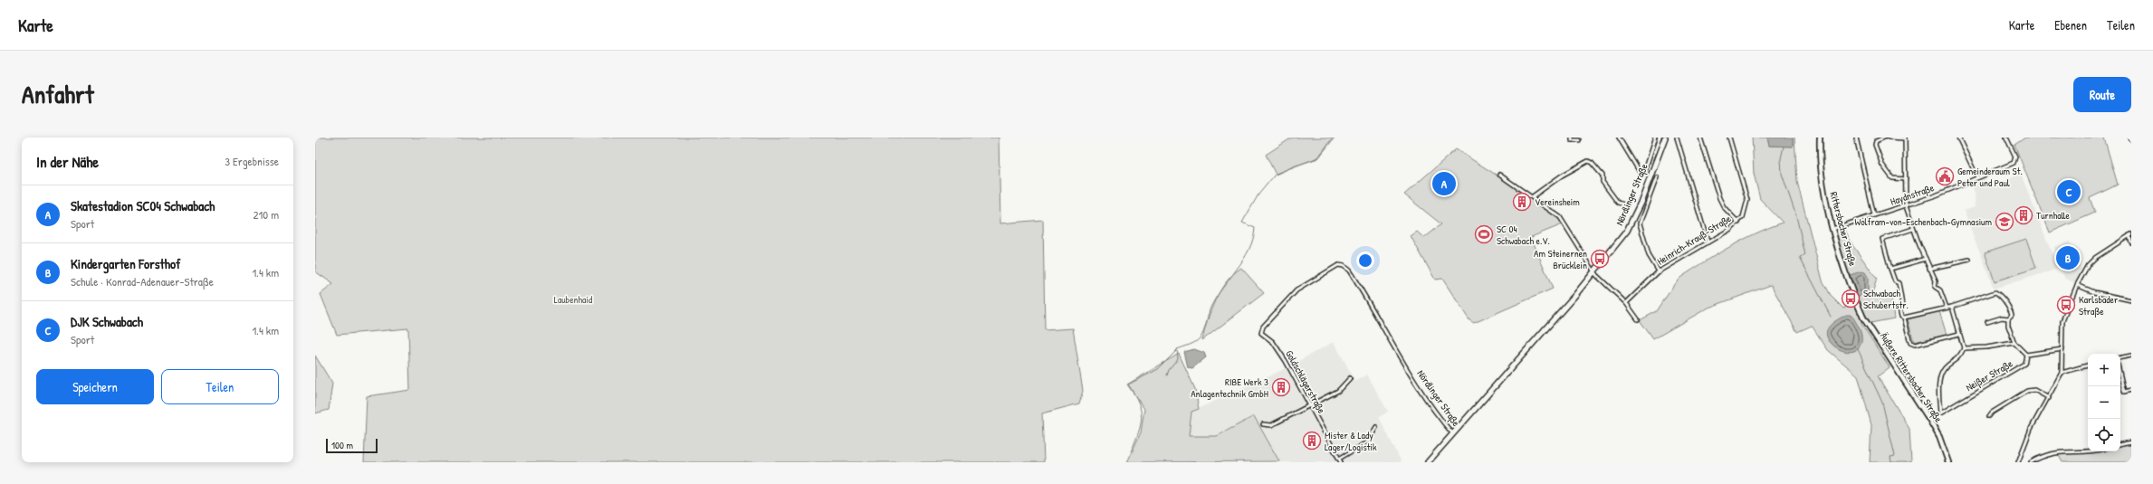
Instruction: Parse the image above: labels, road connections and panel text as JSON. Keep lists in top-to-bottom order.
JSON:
{
  "streets": {
    "main road": ["Nördlinger Straße", "Rittersbacher Straße", "Äußere Rittersbacher Straße"],
    "street": [
      "Haydnstraße",
      "Heinrich-Krauß-Straße",
      "Neißer Straße",
      "Goldschlägerstraße"
    ]
  },
  "crossings": [
    ["Nördlinger Straße", "Goldschlägerstraße"],
    ["Haydnstraße", "Rittersbacher Straße"],
    ["Rittersbacher Straße", "Äußere Rittersbacher Straße"]
  ],
  "parks": ["Laubenhaid"],
  "places": {
    "public building": ["Gemeinderaum St. Peter und Paul"],
    "building": [
      "Vereinsheim",
      "Turnhalle",
      "RIBE Werk 3 Anlagentechnik GmbH",
      "Mister & Lady Lager/Logistik"
    ],
    "school or university": ["Wolfram-von-Eschenbach-Gymnasium"],
    "sports": ["SC 04 Schwabach e.V."],
    "bus stop": ["Am Steinernen Brücklein", "Schwabach Schubertstr.", "Karlsbader Straße"]
  },
  "scale_bar": "100 m",
  "page": {
    "header": "Karte",
    "nav": ["Karte", "Ebenen", "Teilen"],
    "title": "Anfahrt",
    "buttons": [
      "Route",
      ["Speichern", "Teilen"]
    ],
    "heading": ["In der Nähe", "3 Ergebnisse"],
    "pins": ["A", "C", "B"],
    "list": [
      {
        "mark": "A",
        "name": "Skatestadion SC04 Schwabach",
        "note": "Sport",
        "value": "210 m"
      },
      {
        "mark": "B",
        "name": "Kindergarten Forsthof",
        "note": "Schule · Konrad-Adenauer-Straße",
        "value": "1.4 km"
      },
      {
        "mark": "C",
        "name": "DJK Schwabach",
        "note": "Sport",
        "value": "1.4 km"
      }
    ],
    "map_buttons": ["+", "−"],
    "scale": "100 m"
  }
}
